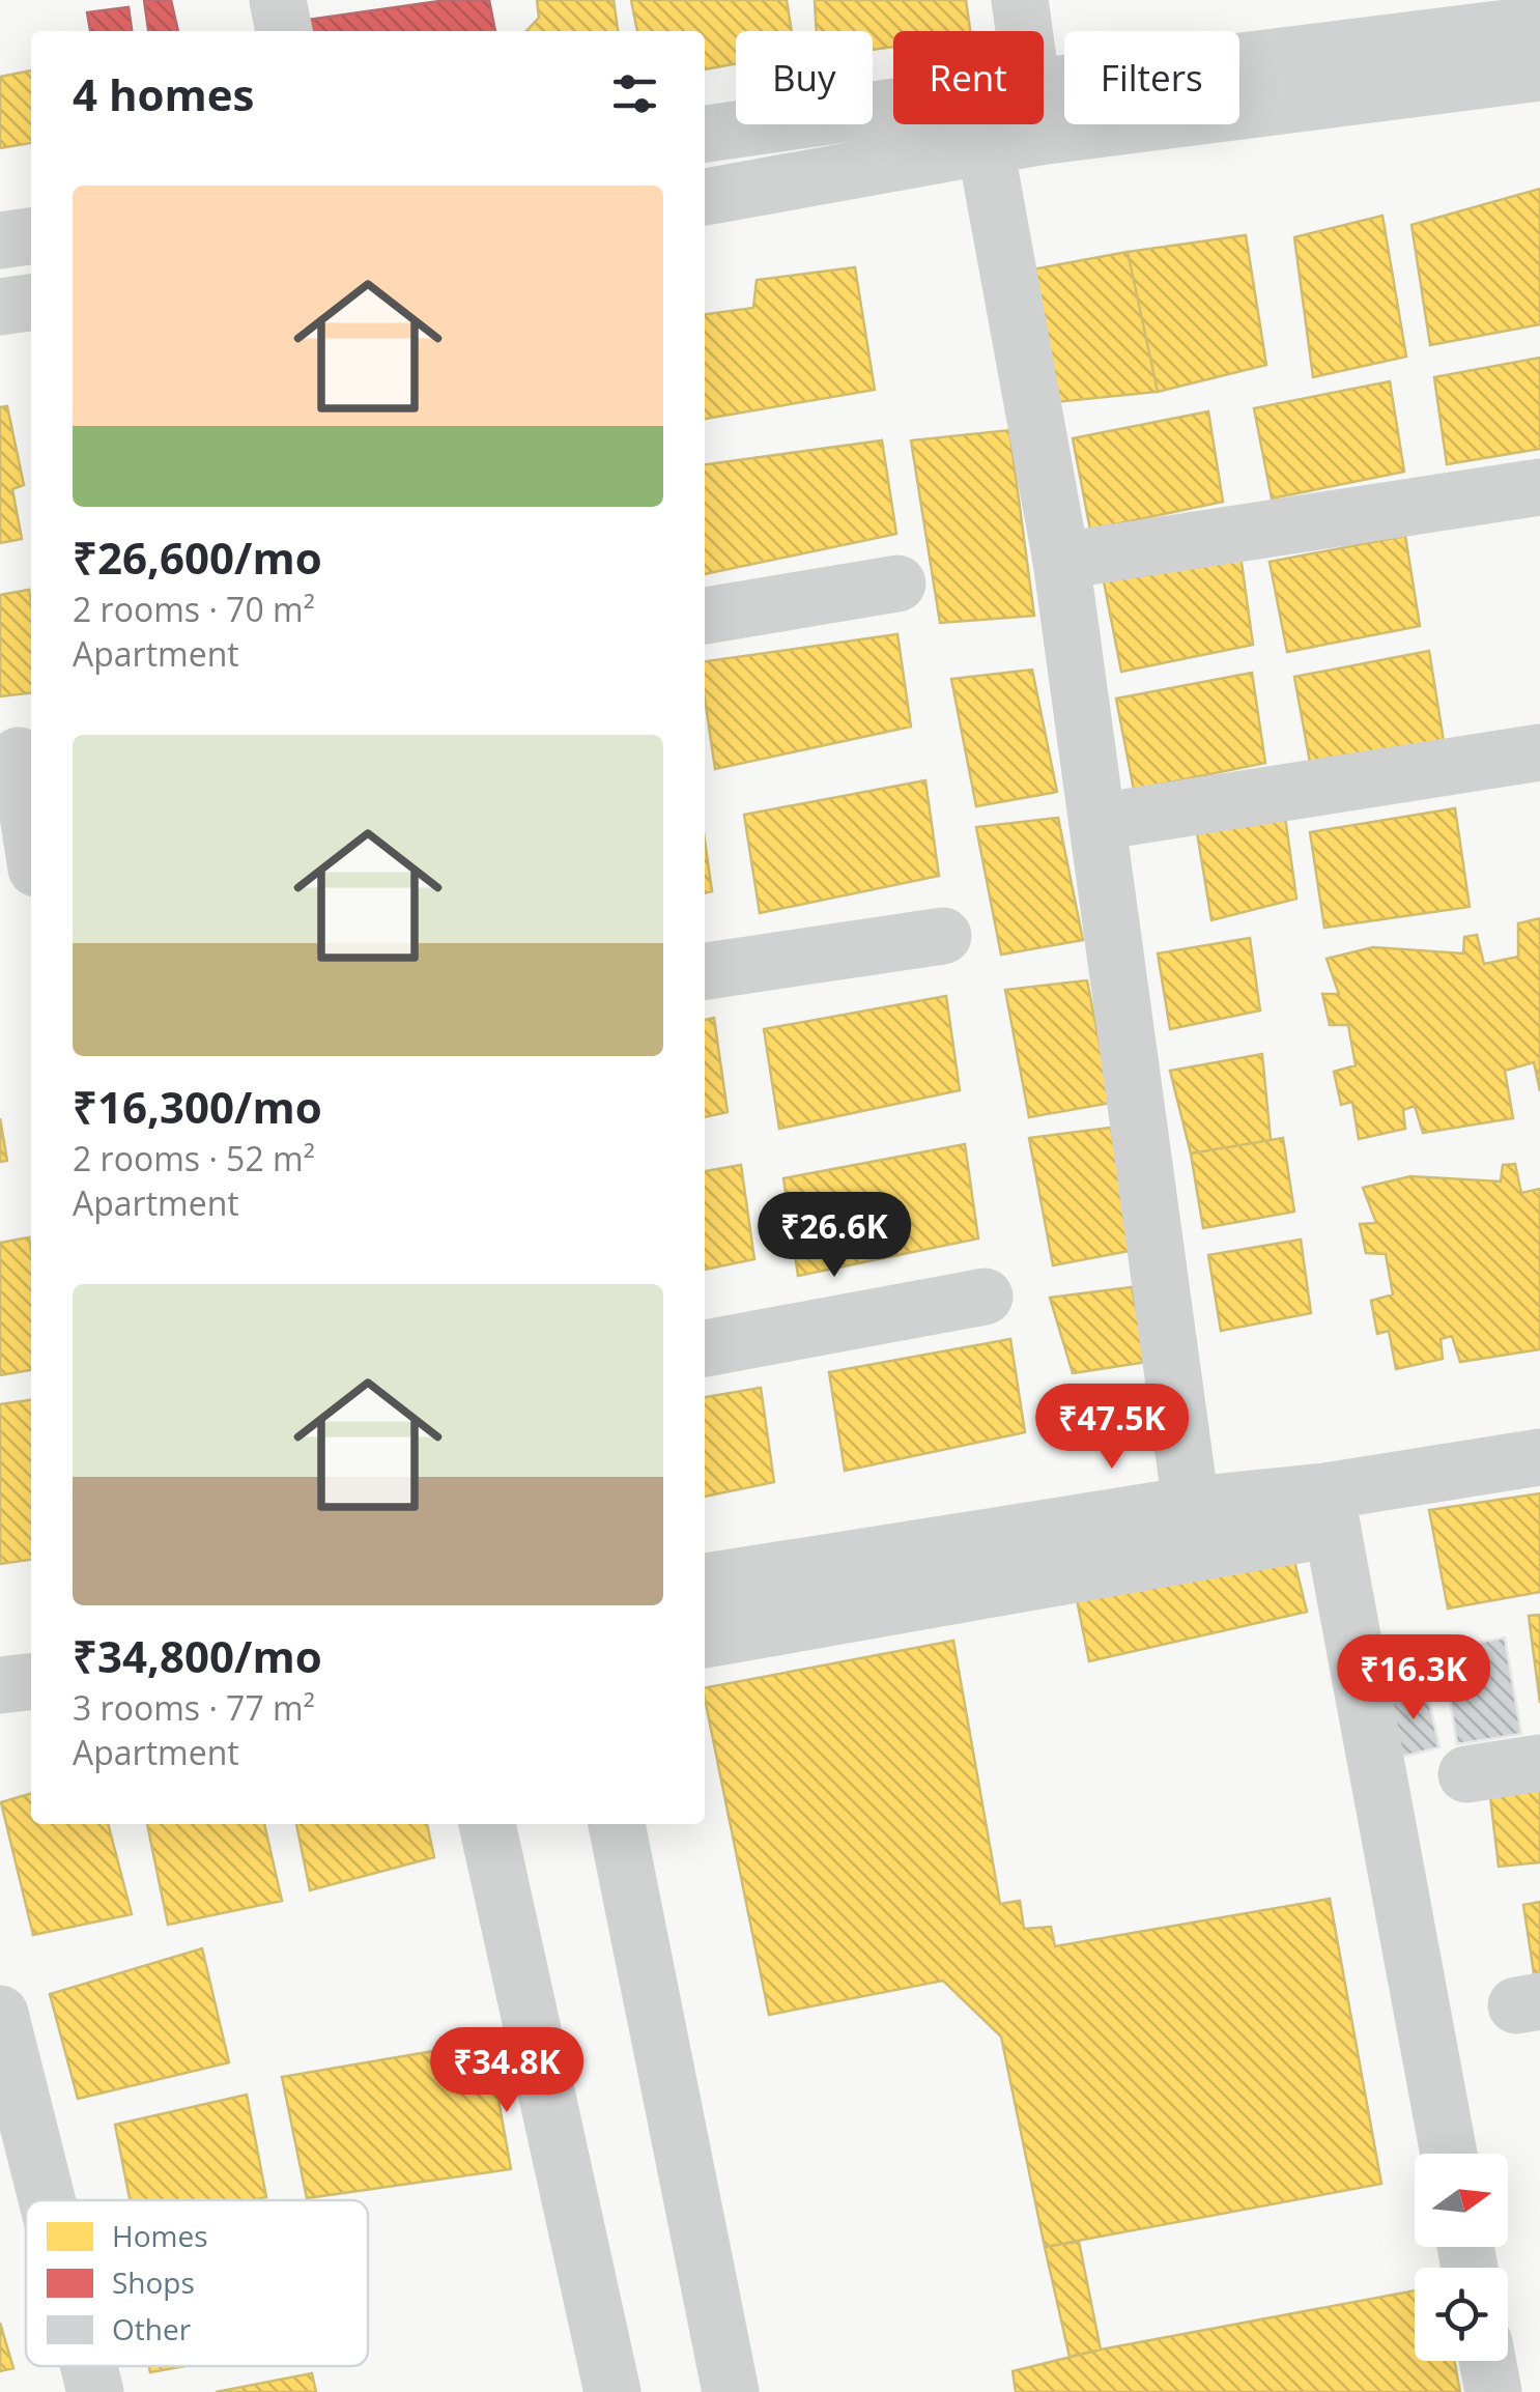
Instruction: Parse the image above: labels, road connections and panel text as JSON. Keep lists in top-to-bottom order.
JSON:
{
  "legend": ["Homes", "Shops", "Other"],
  "north": "right",
  "page": {
    "chip": ["Buy", "Rent", "Filters"],
    "heading": "4 homes",
    "list": [
      {
        "name": "₹26,600/mo",
        "note": "2 rooms · 70 m² · Apartment"
      },
      {
        "name": "₹16,300/mo",
        "note": "2 rooms · 52 m² · Apartment"
      },
      {
        "name": "₹34,800/mo",
        "note": "3 rooms · 77 m² · Apartment"
      }
    ],
    "price": [
      "₹26.6K",
      "₹47.5K",
      "₹16.3K",
      "₹34.8K"
    ]
  }
}
